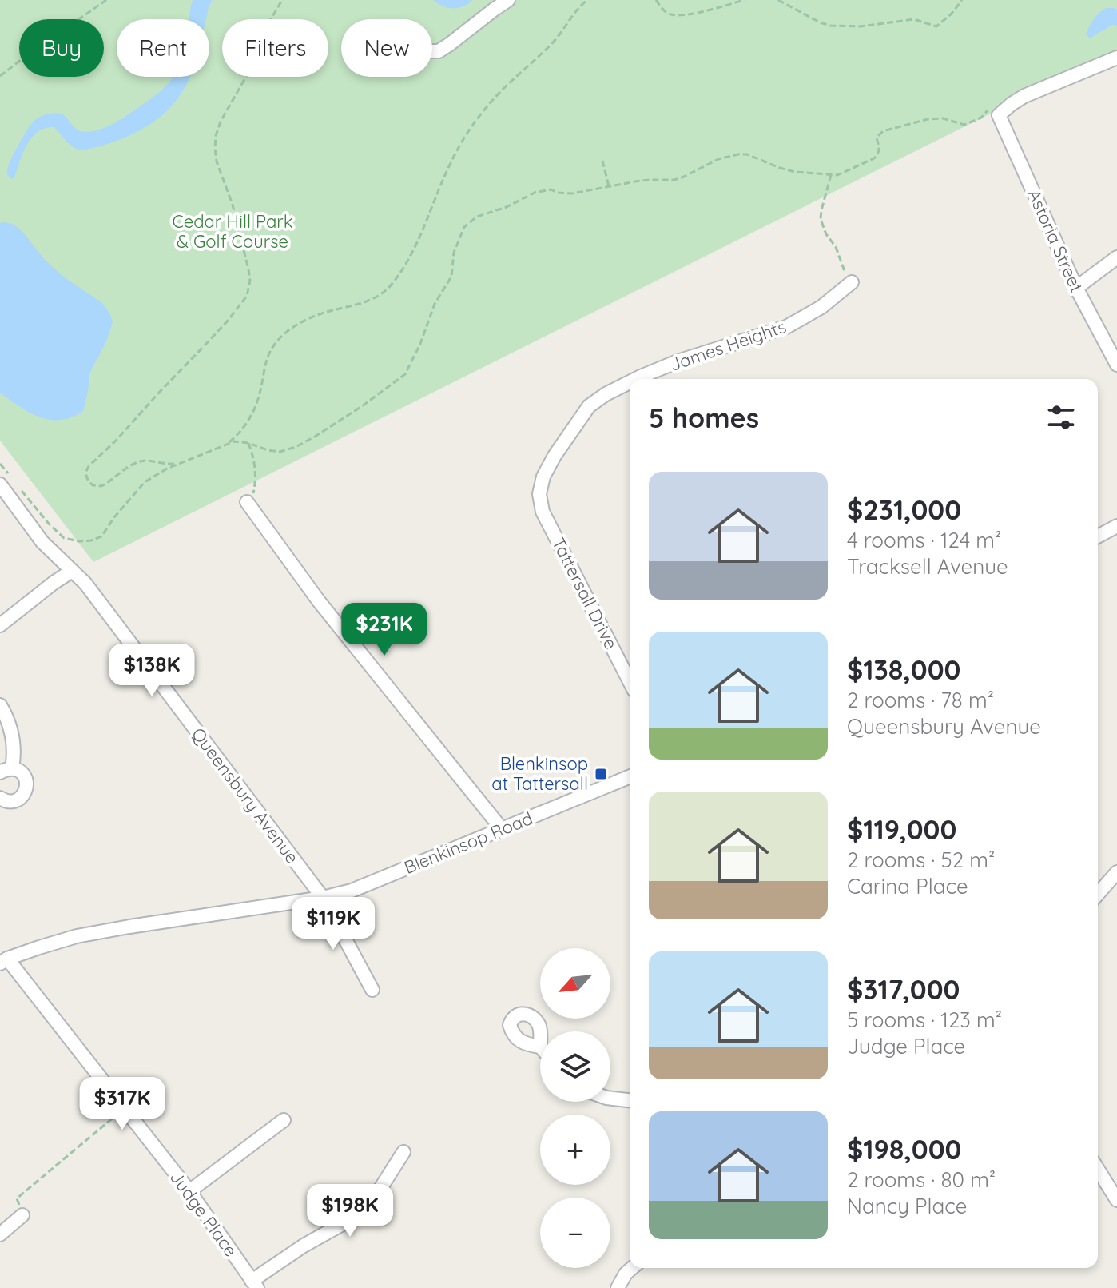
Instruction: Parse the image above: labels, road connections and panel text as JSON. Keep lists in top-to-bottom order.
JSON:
{
  "streets": {
    "street": [
      "Astoria Street",
      "James Heights",
      "Tattersall Drive",
      "Queensbury Avenue",
      "Blenkinsop Road",
      "Judge Place"
    ]
  },
  "crossings": [
    ["James Heights", "Tattersall Drive"],
    ["Queensbury Avenue", "Blenkinsop Road"],
    ["Blenkinsop Road", "Judge Place"]
  ],
  "parks": ["Cedar Hill Park & Golf Course"],
  "places": {
    "transit": ["Blenkinsop at Tattersall"]
  },
  "north": "bottom left",
  "page": {
    "chip": [
      "Buy",
      "Rent",
      "Filters",
      "New"
    ],
    "heading": "5 homes",
    "list": [
      {
        "name": "$231,000",
        "note": "4 rooms · 124 m² · Tracksell Avenue"
      },
      {
        "name": "$138,000",
        "note": "2 rooms · 78 m² · Queensbury Avenue"
      },
      {
        "name": "$119,000",
        "note": "2 rooms · 52 m² · Carina Place"
      },
      {
        "name": "$317,000",
        "note": "5 rooms · 123 m² · Judge Place"
      },
      {
        "name": "$198,000",
        "note": "2 rooms · 80 m² · Nancy Place"
      }
    ],
    "price": [
      "$231K",
      "$138K",
      "$119K",
      "$317K",
      "$198K"
    ],
    "map_buttons": ["+", "−"]
  }
}
